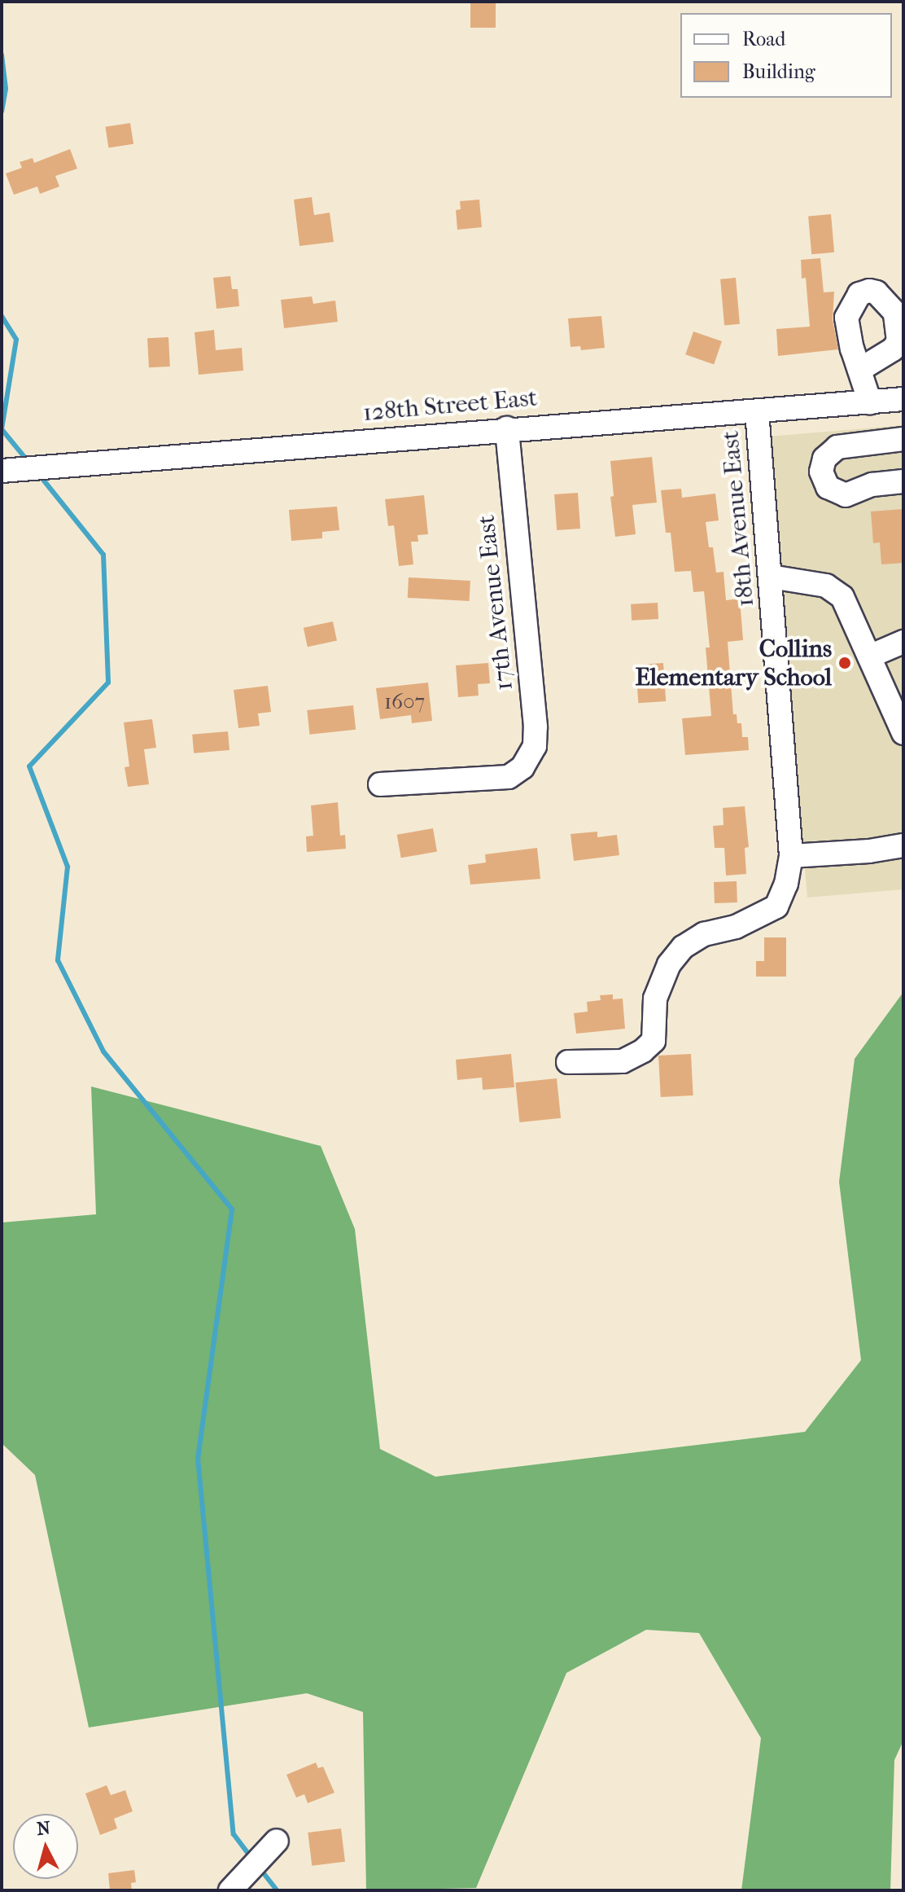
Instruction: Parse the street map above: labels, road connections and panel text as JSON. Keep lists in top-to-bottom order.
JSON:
{
  "streets": {
    "street": ["128th Street East", "18th Avenue East", "17th Avenue East"]
  },
  "crossings": [
    ["128th Street East", "18th Avenue East"],
    ["128th Street East", "17th Avenue East"]
  ],
  "places": ["Collins Elementary School"],
  "house_numbers": ["1607"],
  "legend": ["Road", "Building"],
  "north": "top"
}
